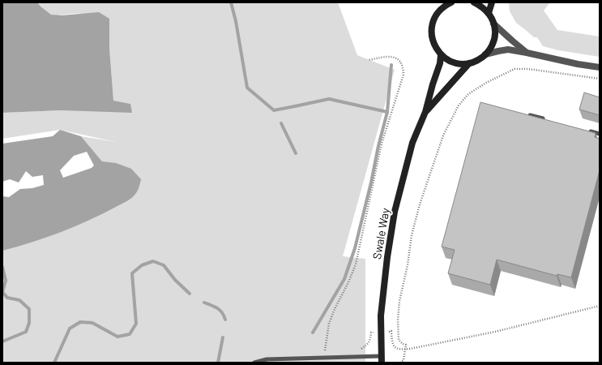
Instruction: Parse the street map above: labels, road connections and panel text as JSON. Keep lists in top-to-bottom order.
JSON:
{
  "streets": {
    "street": ["Swale Way"]
  }
}
